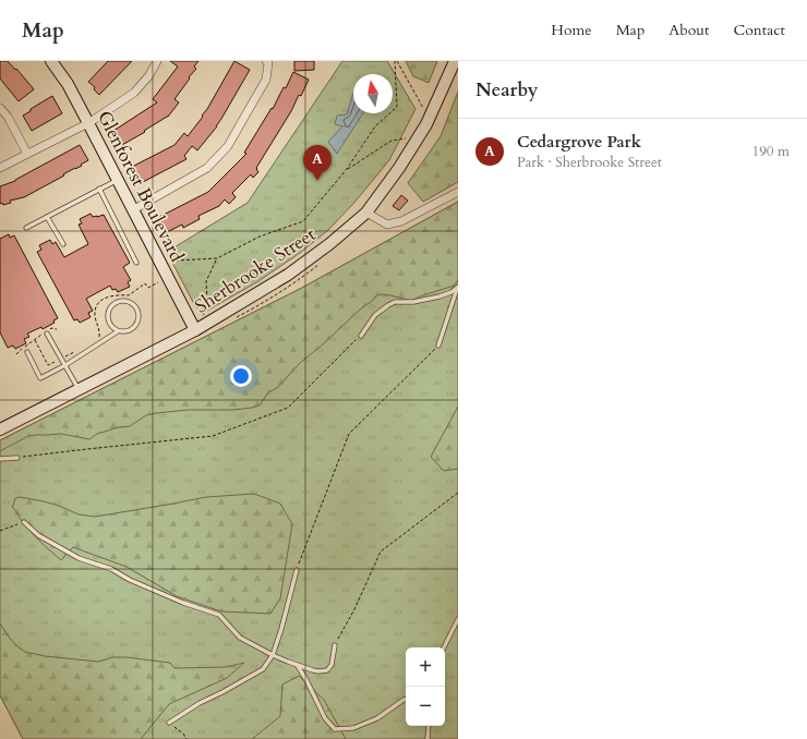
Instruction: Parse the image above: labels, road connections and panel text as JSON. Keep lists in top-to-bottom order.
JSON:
{
  "streets": {
    "main road": ["Glenforest Boulevard", "Sherbrooke Street"]
  },
  "crossings": [
    ["Glenforest Boulevard", "Sherbrooke Street"]
  ],
  "north": "top",
  "page": {
    "header": "Map",
    "nav": [
      "Home",
      "Map",
      "About",
      "Contact"
    ],
    "heading": "Nearby",
    "list": [
      {
        "mark": "A",
        "name": "Cedargrove Park",
        "note": "Park · Sherbrooke Street",
        "value": "190 m"
      }
    ],
    "pins": "A",
    "map_buttons": ["+", "−"]
  }
}
